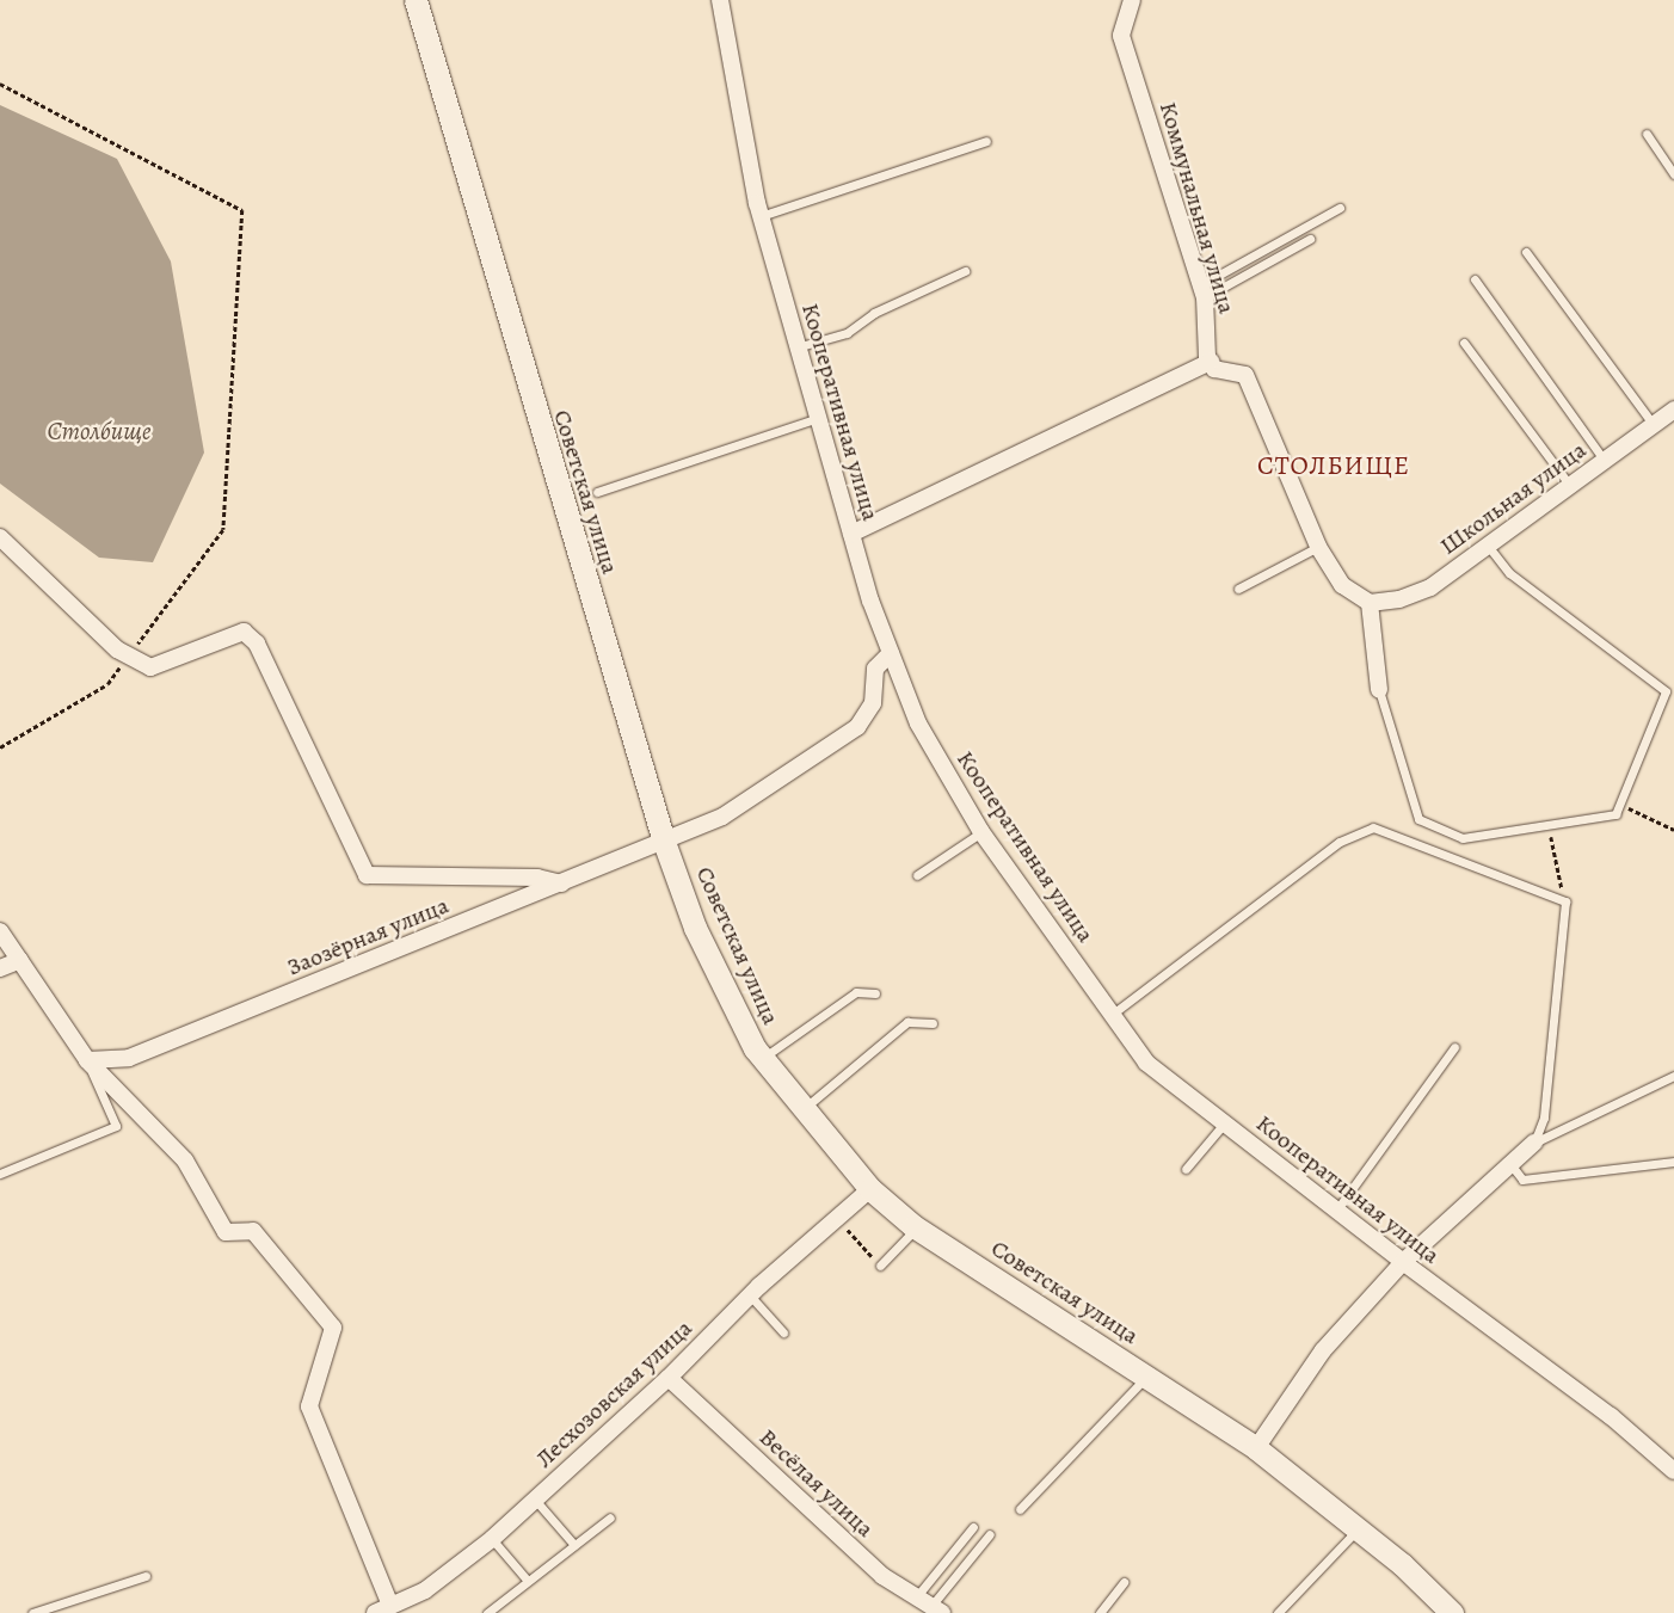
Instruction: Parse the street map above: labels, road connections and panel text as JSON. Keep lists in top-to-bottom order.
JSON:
{
  "streets": {
    "street": [
      "Коммунальная улица",
      "Кооперативная улица",
      "Советская улица",
      "Школьная улица",
      "Заозёрная улица",
      "Лесхозовская улица",
      "Весёлая улица"
    ]
  },
  "crossings": [
    ["Кооперативная улица", "Заозёрная улица"],
    ["Советская улица", "Заозёрная улица"],
    ["Советская улица", "Лесхозовская улица"],
    ["Лесхозовская улица", "Весёлая улица"]
  ],
  "districts": ["СТОЛБИЩЕ"],
  "water": ["Столбище"]
}
